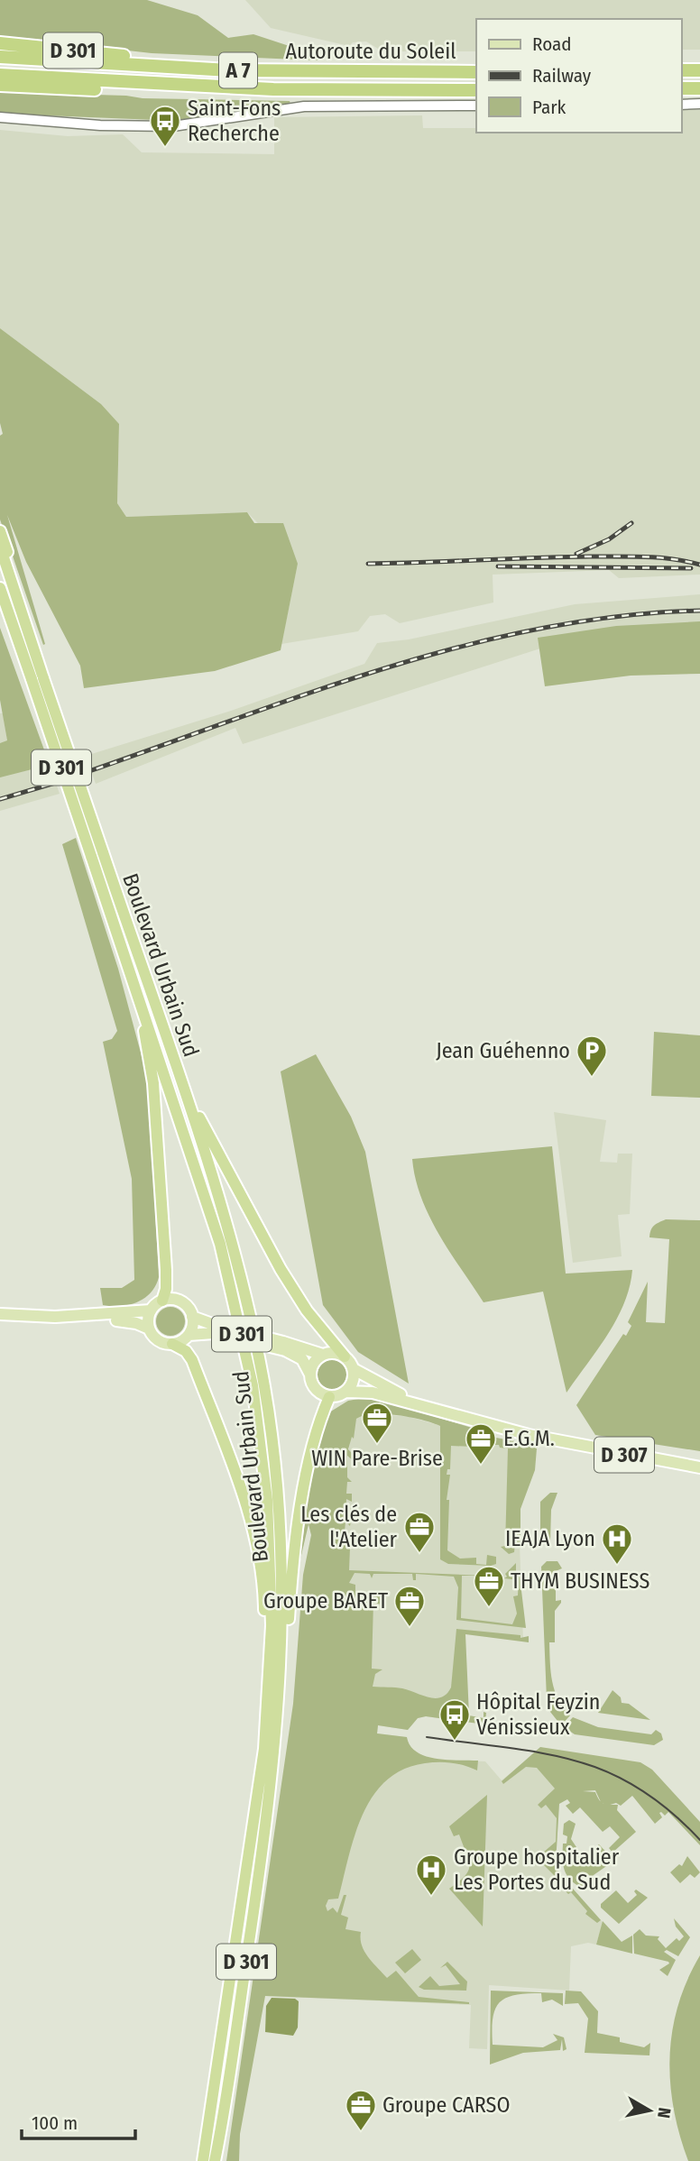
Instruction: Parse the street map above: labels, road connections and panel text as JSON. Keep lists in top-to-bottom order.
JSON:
{
  "streets": {
    "highway": [
      "D 301",
      "Autoroute du Soleil",
      "A 7",
      "Boulevard Urbain Sud"
    ],
    "main road": ["D 307"]
  },
  "crossings": [
    ["D 301", "Autoroute du Soleil"],
    ["D 301", "Boulevard Urbain Sud"]
  ],
  "places": {
    "bus stop": ["Saint-Fons Recherche", "Hôpital Feyzin Vénissieux"],
    "parking": ["Jean Guéhenno"],
    "office": [
      "WIN Pare-Brise",
      "E.G.M.",
      "Les clés de l'Atelier",
      "THYM BUSINESS",
      "Groupe BARET",
      "Groupe CARSO"
    ],
    "hospital": ["IEAJA Lyon", "Groupe hospitalier Les Portes du Sud"]
  },
  "legend": ["Road", "Railway", "Park"],
  "scale_bar": "100 m",
  "north": "right"
}
